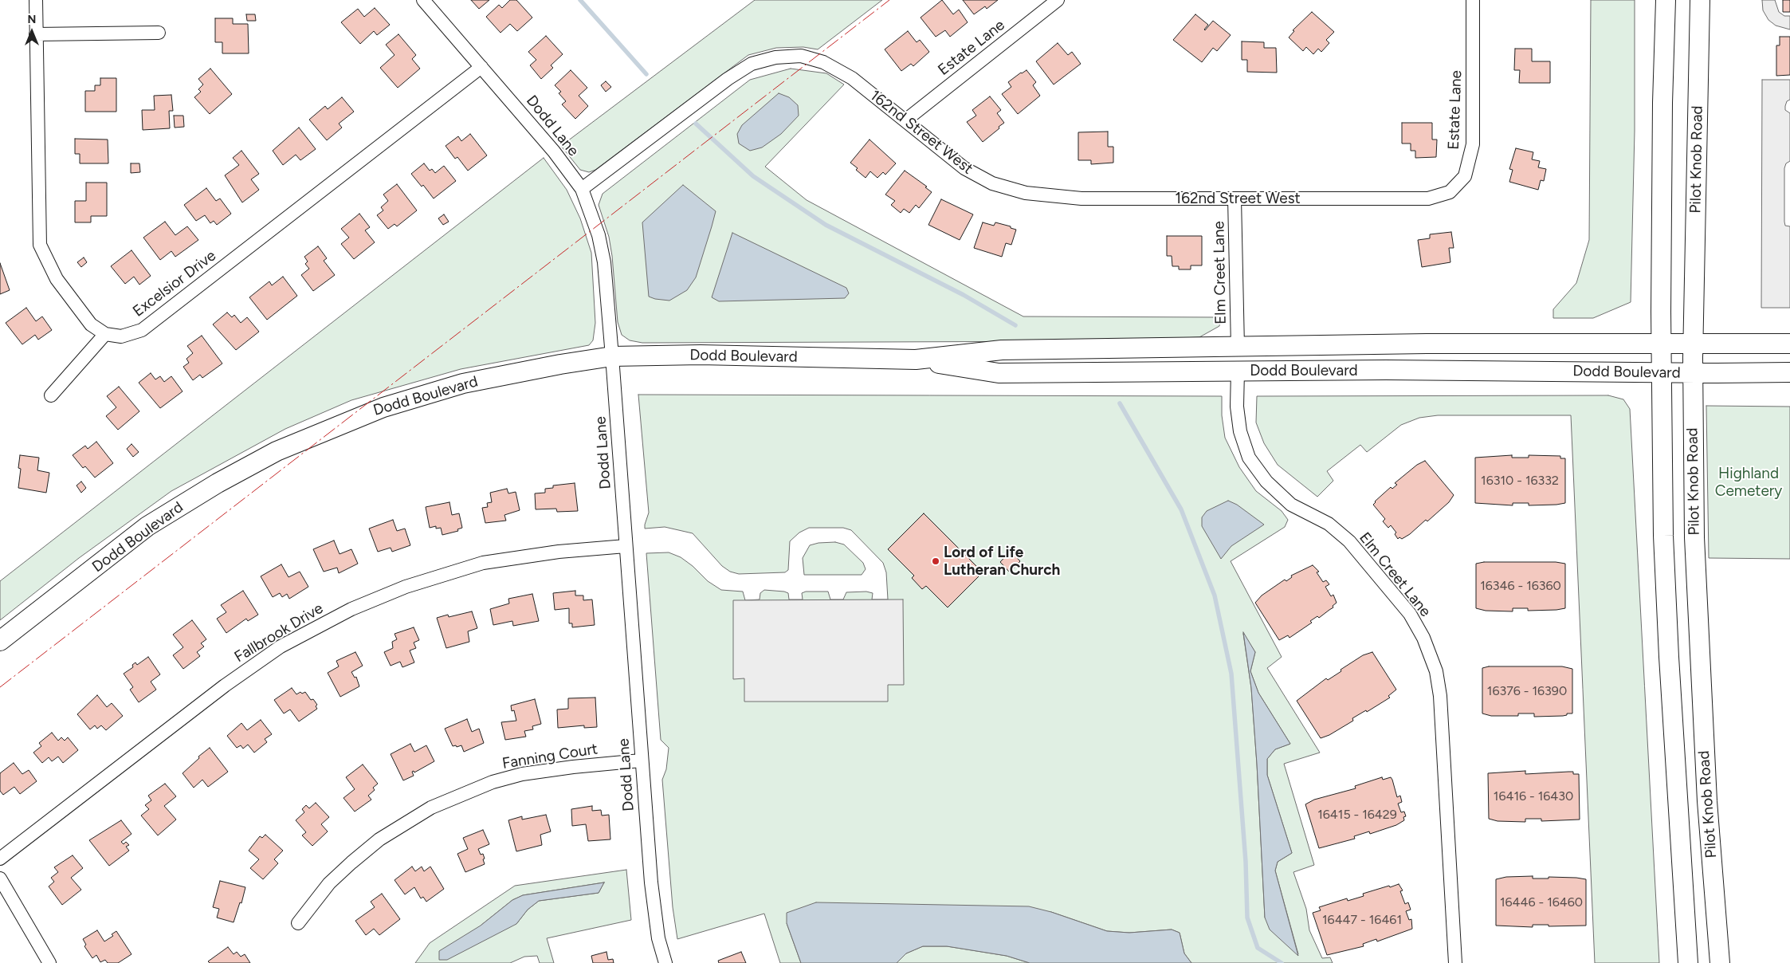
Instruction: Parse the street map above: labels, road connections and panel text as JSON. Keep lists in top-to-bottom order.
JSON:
{
  "streets": {
    "street": [
      "Estate Lane",
      "Dodd Lane",
      "162nd Street West",
      "Pilot Knob Road",
      "Elm Creet Lane",
      "Excelsior Drive",
      "Dodd Boulevard",
      "Fallbrook Drive",
      "Fanning Court"
    ]
  },
  "crossings": [
    ["Estate Lane", "162nd Street West"],
    ["Dodd Lane", "162nd Street West"],
    ["Dodd Lane", "Excelsior Drive"],
    ["Dodd Lane", "Dodd Boulevard"],
    ["Dodd Lane", "Fallbrook Drive"],
    ["Dodd Lane", "Fanning Court"],
    ["162nd Street West", "Elm Creet Lane"],
    ["Pilot Knob Road", "Dodd Boulevard"],
    ["Elm Creet Lane", "Dodd Boulevard"]
  ],
  "parks": ["Highland Cemetery"],
  "places": ["Lord of Life Lutheran Church"],
  "house_numbers": [
    "16310 - 16332",
    "16346 - 16360",
    "16376 - 16390",
    "16416 - 16430",
    "16415 - 16429",
    "16446 - 16460",
    "16447 - 16461"
  ],
  "north": "top"
}
